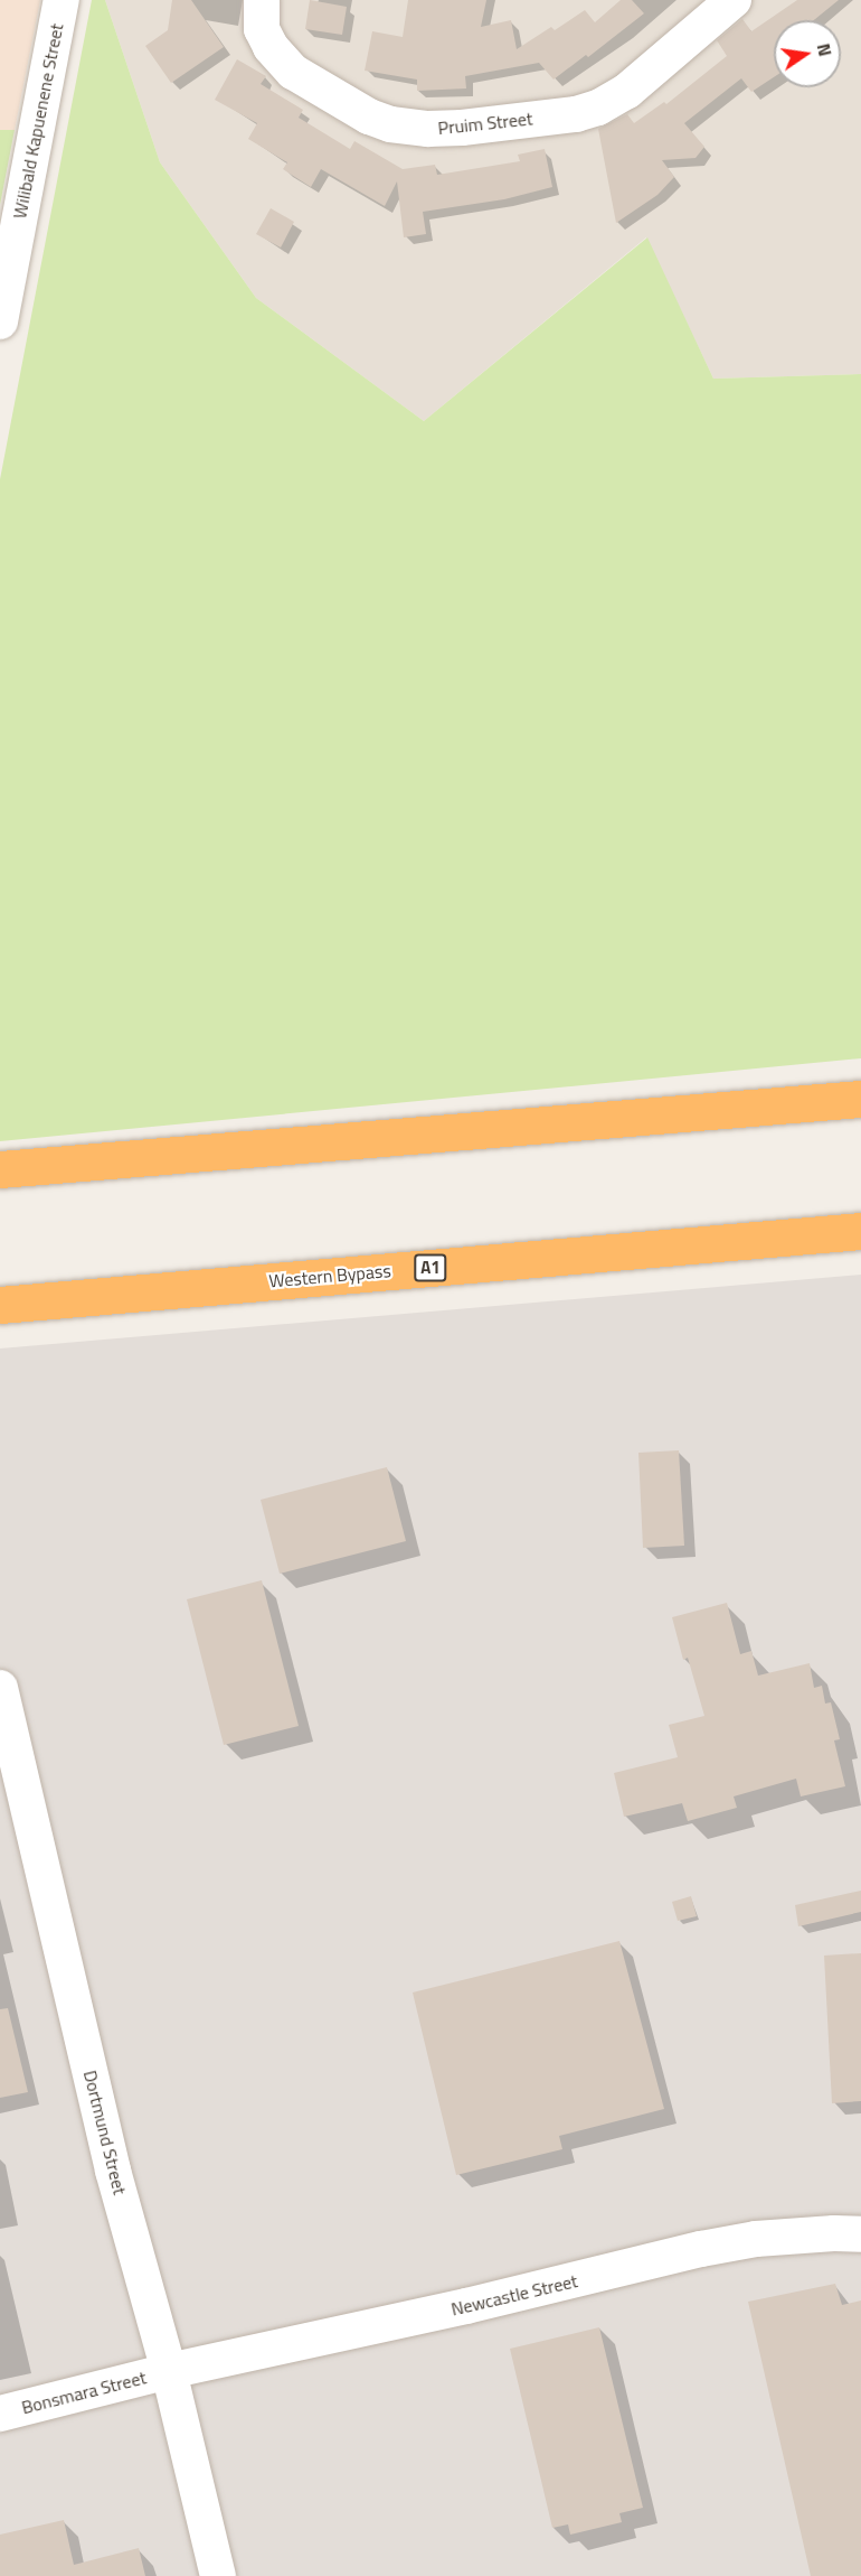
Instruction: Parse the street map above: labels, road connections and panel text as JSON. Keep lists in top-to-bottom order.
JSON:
{
  "streets": {
    "highway": ["A1", "Western Bypass"],
    "street": [
      "Wilibald Kapuenene Street",
      "Pruim Street",
      "Dortmund Street",
      "Newcastle Street",
      "Bonsmara Street"
    ]
  },
  "crossings": [
    ["Dortmund Street", "Newcastle Street"],
    ["Dortmund Street", "Bonsmara Street"],
    ["Newcastle Street", "Bonsmara Street"]
  ],
  "north": "right"
}
